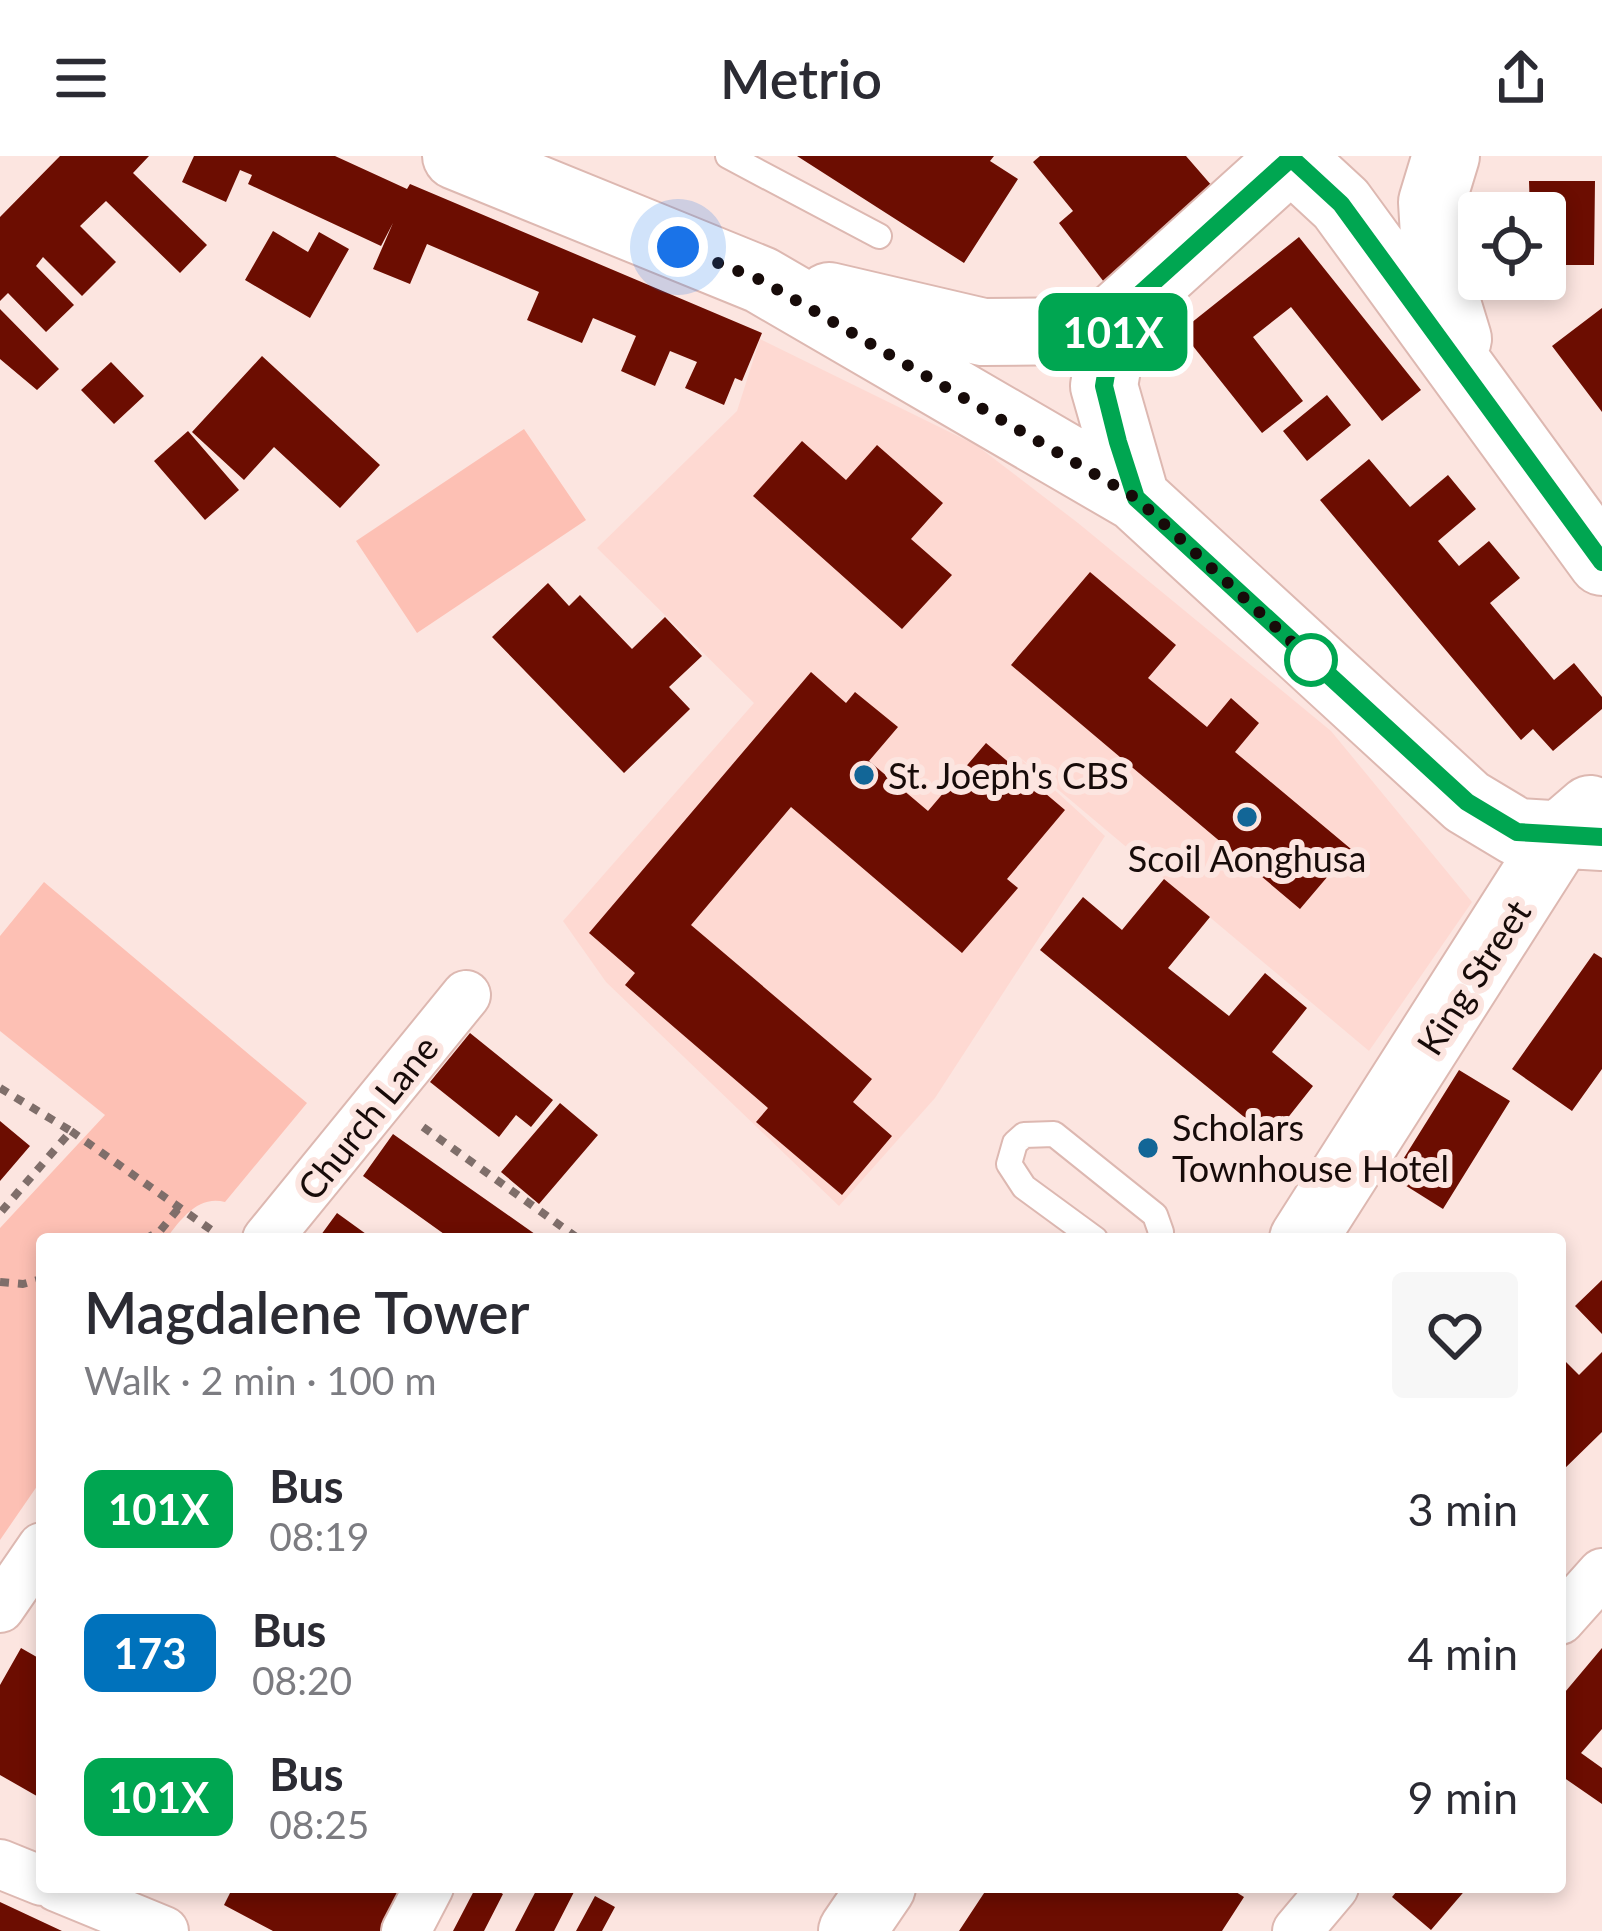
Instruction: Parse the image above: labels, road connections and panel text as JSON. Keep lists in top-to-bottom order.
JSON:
{
  "streets": {
    "street": ["King Street", "Church Lane"]
  },
  "places": ["St. Joeph's CBS", "Scoil Aonghusa", "Scholars Townhouse Hotel"],
  "lines": ["bus line 101X"],
  "page": {
    "header": "Metrio",
    "on_map": "101X",
    "heading": ["Magdalene Tower", "Walk · 2 min · 100 m"],
    "list": [
      {
        "mark": "101X",
        "name": "Bus",
        "note": "08:19",
        "value": "3 min"
      },
      {
        "mark": "173",
        "name": "Bus",
        "note": "08:20",
        "value": "4 min"
      },
      {
        "mark": "101X",
        "name": "Bus",
        "note": "08:25",
        "value": "9 min"
      }
    ]
  }
}
